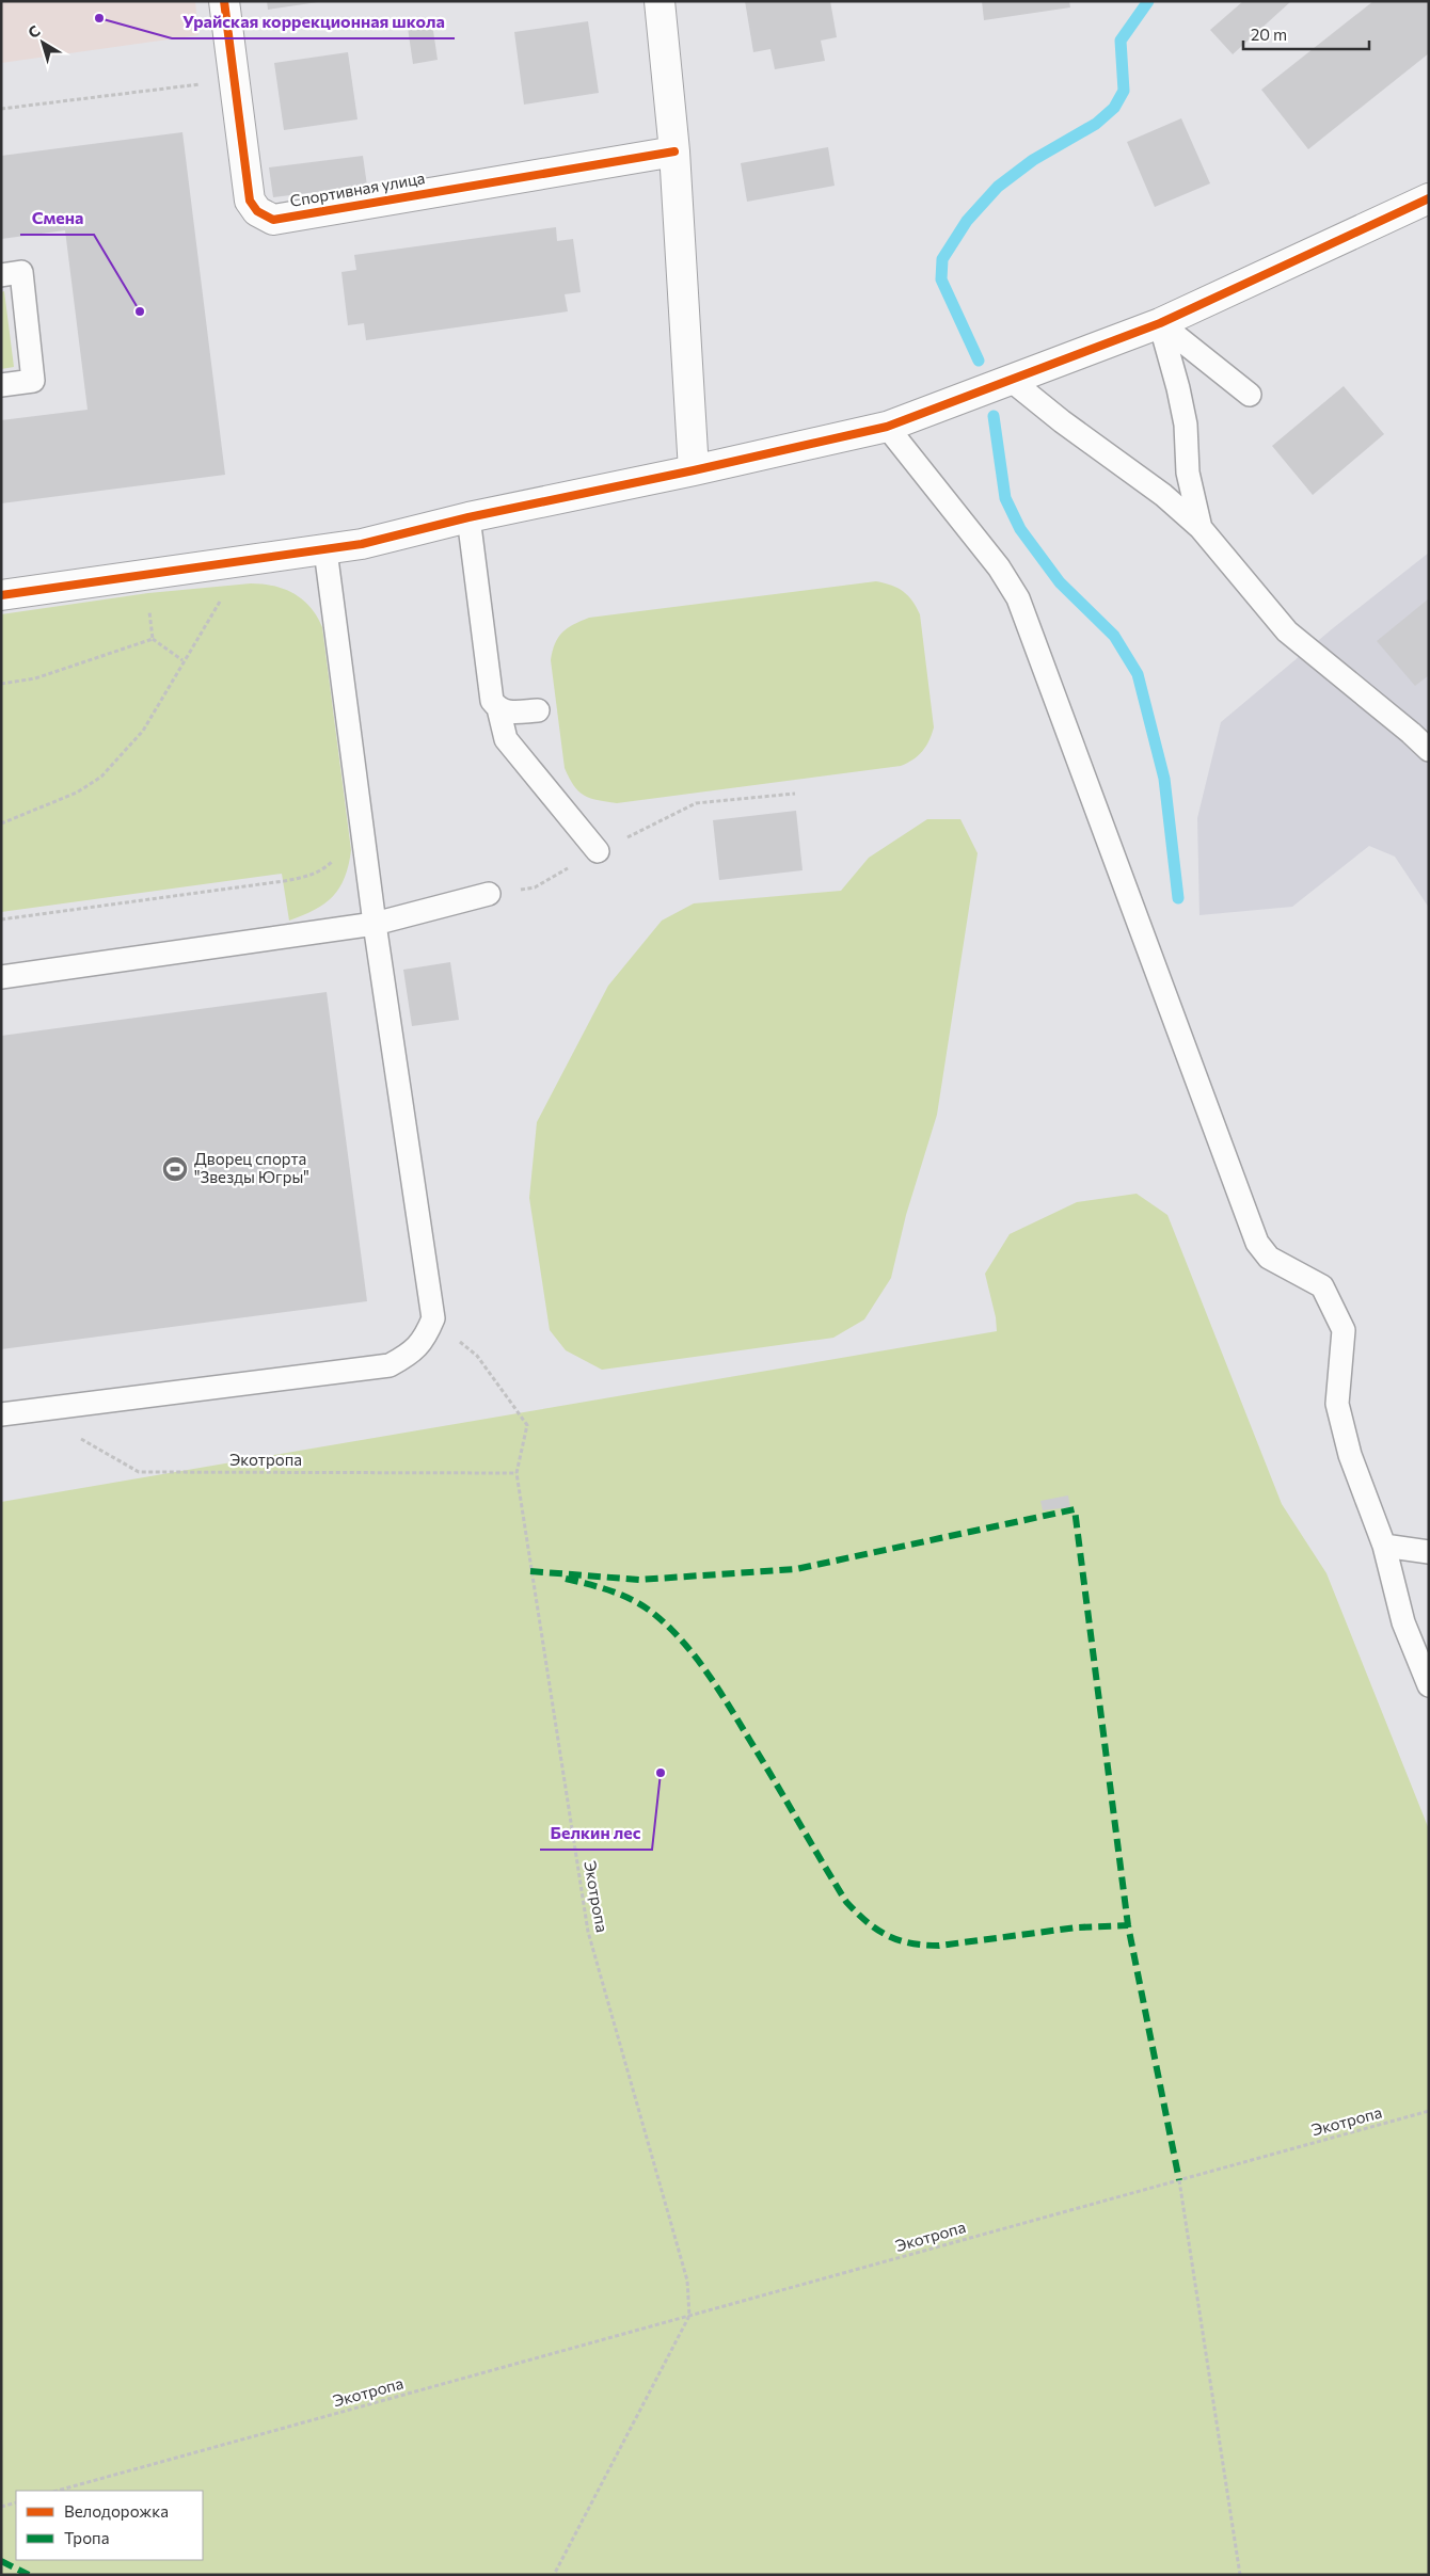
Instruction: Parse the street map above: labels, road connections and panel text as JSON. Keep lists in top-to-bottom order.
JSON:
{
  "streets": {
    "street": ["Спортивная улица"],
    "path": ["Экотропа"]
  },
  "places": {
    "other": ["Урайская коррекционная школа", "Смена", "Белкин лес"],
    "sports": ["Дворец спорта \"Звезды Югры\""]
  },
  "legend": ["Велодорожка", "Тропа"],
  "scale_bar": "20 m",
  "north": "top left"
}
